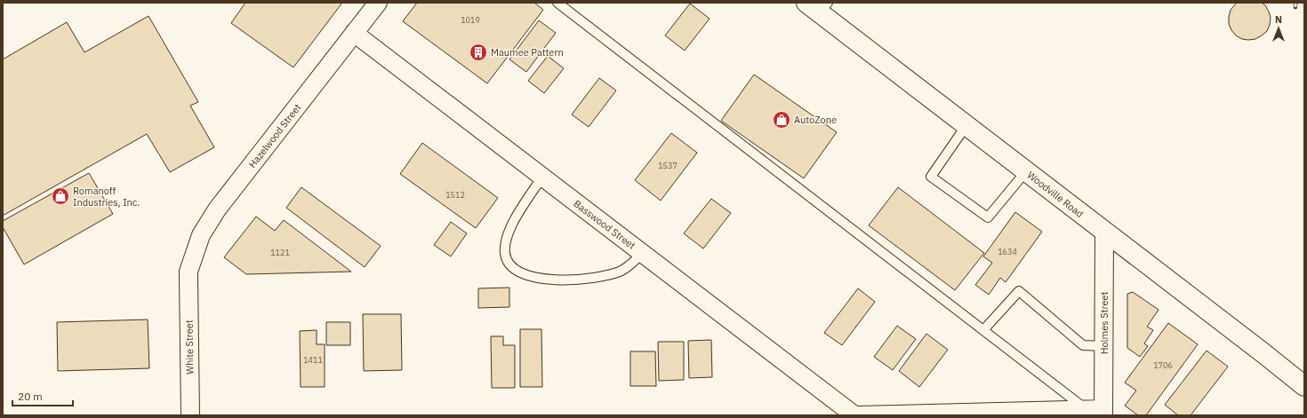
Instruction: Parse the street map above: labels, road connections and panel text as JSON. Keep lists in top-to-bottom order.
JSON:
{
  "streets": {
    "main road": ["Woodville Road"],
    "street": [
      "Hazelwood Street",
      "Basswood Street",
      "Holmes Street",
      "White Street"
    ]
  },
  "crossings": [
    ["Hazelwood Street", "Basswood Street"],
    ["Hazelwood Street", "White Street"],
    ["Woodville Road", "Holmes Street"]
  ],
  "places": {
    "building": ["Maumee Pattern"],
    "shop": ["AutoZone", "Romanoff Industries, Inc."]
  },
  "house_numbers": [
    "1019",
    "1537",
    "1512",
    "1634",
    "1121",
    "1411",
    "1706"
  ],
  "scale_bar": "20 m",
  "north": "top"
}
